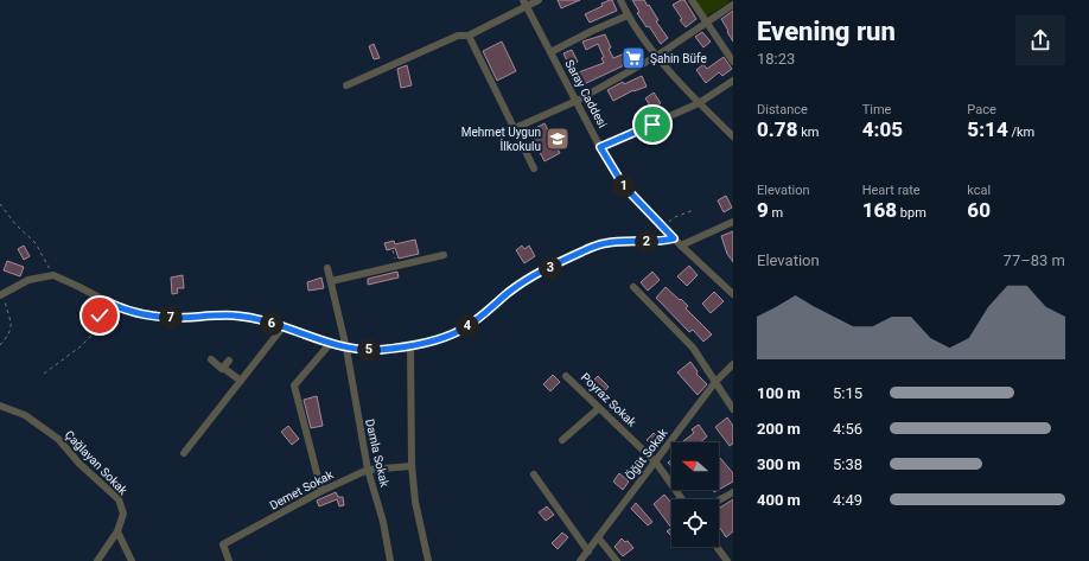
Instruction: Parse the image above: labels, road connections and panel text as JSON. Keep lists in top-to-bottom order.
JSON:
{
  "streets": {
    "street": [
      "Saray Caddesi",
      "Poyraz Sokak",
      "Damla Sokak",
      "Öğüt Sokak",
      "Çağlayan Sokak",
      "Demet Sokak"
    ]
  },
  "crossings": [
    ["Poyraz Sokak", "Öğüt Sokak"],
    ["Damla Sokak", "Demet Sokak"]
  ],
  "places": {
    "supermarket": ["Şahin Büfe"],
    "school or university": ["Mehmet Uygun İlkokulu"]
  },
  "north": "left",
  "page": {
    "heading": ["Evening run", "18:23"],
    "stats": [
      ["Distance", "0.78 km"],
      ["Time", "4:05"],
      ["Pace", "5:14 /km"],
      ["Elevation", "9 m"],
      ["Heart rate", "168 bpm"],
      ["kcal", "60"]
    ],
    "pins": [
      "1",
      "2",
      "3",
      "7",
      "6",
      "4",
      "5"
    ],
    "chart": ["Elevation", "77–83 m"],
    "list": [
      {
        "name": "100 m",
        "note": "5:15"
      },
      {
        "name": "200 m",
        "note": "4:56"
      },
      {
        "name": "300 m",
        "note": "5:38"
      },
      {
        "name": "400 m",
        "note": "4:49"
      }
    ]
  }
}
